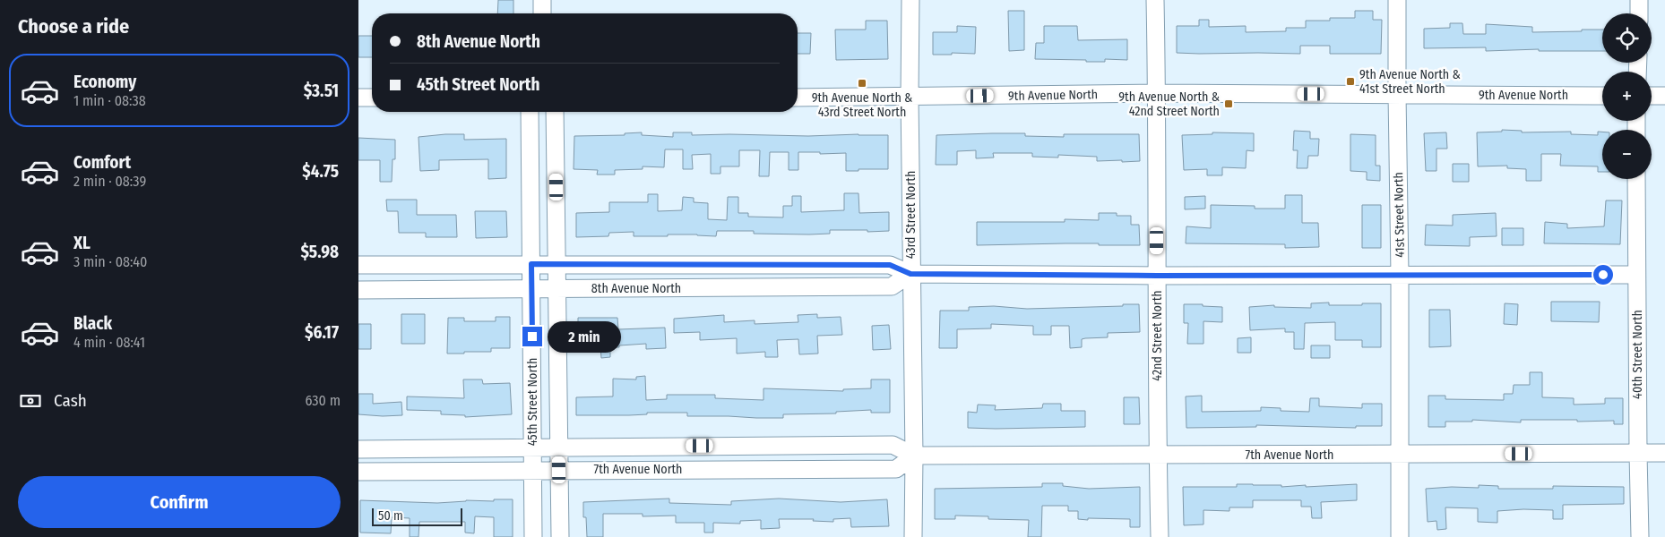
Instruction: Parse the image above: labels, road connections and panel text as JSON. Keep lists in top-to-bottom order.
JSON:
{
  "streets": {
    "street": [
      "9th Avenue North",
      "43rd Street North",
      "41st Street North",
      "8th Avenue North",
      "42nd Street North",
      "40th Street North",
      "45th Street North",
      "7th Avenue North"
    ]
  },
  "crossings": [
    ["9th Avenue North", "43rd Street North"],
    ["9th Avenue North", "41st Street North"],
    ["9th Avenue North", "42nd Street North"],
    ["43rd Street North", "8th Avenue North"],
    ["43rd Street North", "7th Avenue North"],
    ["41st Street North", "8th Avenue North"],
    ["41st Street North", "7th Avenue North"],
    ["8th Avenue North", "42nd Street North"],
    ["8th Avenue North", "40th Street North"],
    ["8th Avenue North", "45th Street North"],
    ["42nd Street North", "7th Avenue North"],
    ["40th Street North", "7th Avenue North"],
    ["45th Street North", "7th Avenue North"]
  ],
  "places": {
    "transit": ["9th Avenue North & 41st Street North", "9th Avenue North & 43rd Street North", "9th Avenue North & 42nd Street North"]
  },
  "scale_bar": "50 m",
  "page": {
    "heading": "Choose a ride",
    "map_buttons": ["+", "−"],
    "banner": ["8th Avenue North", "45th Street North"],
    "list": [
      {
        "name": "Economy",
        "note": "1 min · 08:38",
        "value": "$3.51"
      },
      {
        "name": "Comfort",
        "note": "2 min · 08:39",
        "value": "$4.75"
      },
      {
        "name": "XL",
        "note": "3 min · 08:40",
        "value": "$5.98"
      },
      {
        "name": "Black",
        "note": "4 min · 08:41",
        "value": "$6.17"
      }
    ],
    "bubble": "2 min",
    "pay": ["Cash", "630 m"],
    "buttons": "Confirm",
    "scale": "50 m"
  }
}
